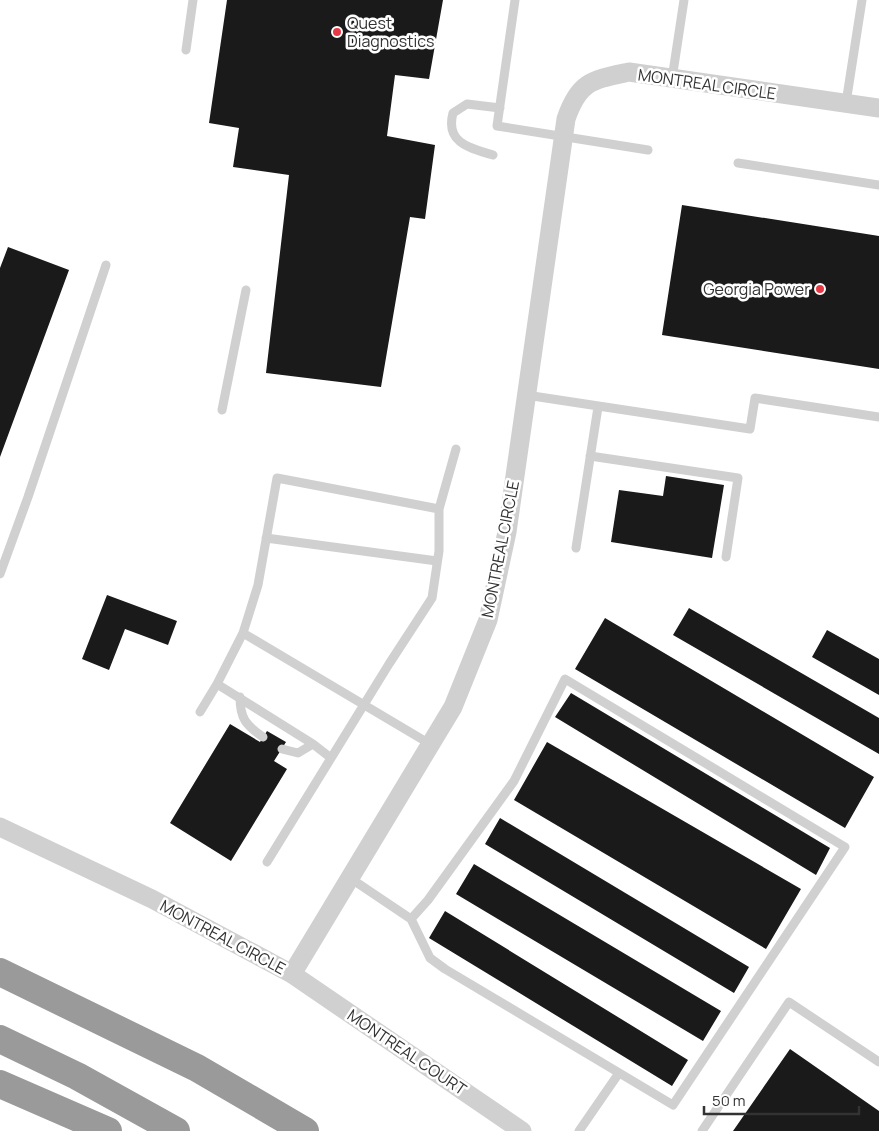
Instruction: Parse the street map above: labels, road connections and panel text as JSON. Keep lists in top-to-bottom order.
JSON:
{
  "streets": {
    "street": ["MONTREAL CIRCLE", "MONTREAL COURT"]
  },
  "crossings": [
    ["MONTREAL CIRCLE", "MONTREAL COURT"]
  ],
  "places": ["Quest Diagnostics", "Georgia Power"],
  "scale_bar": "50 m"
}
